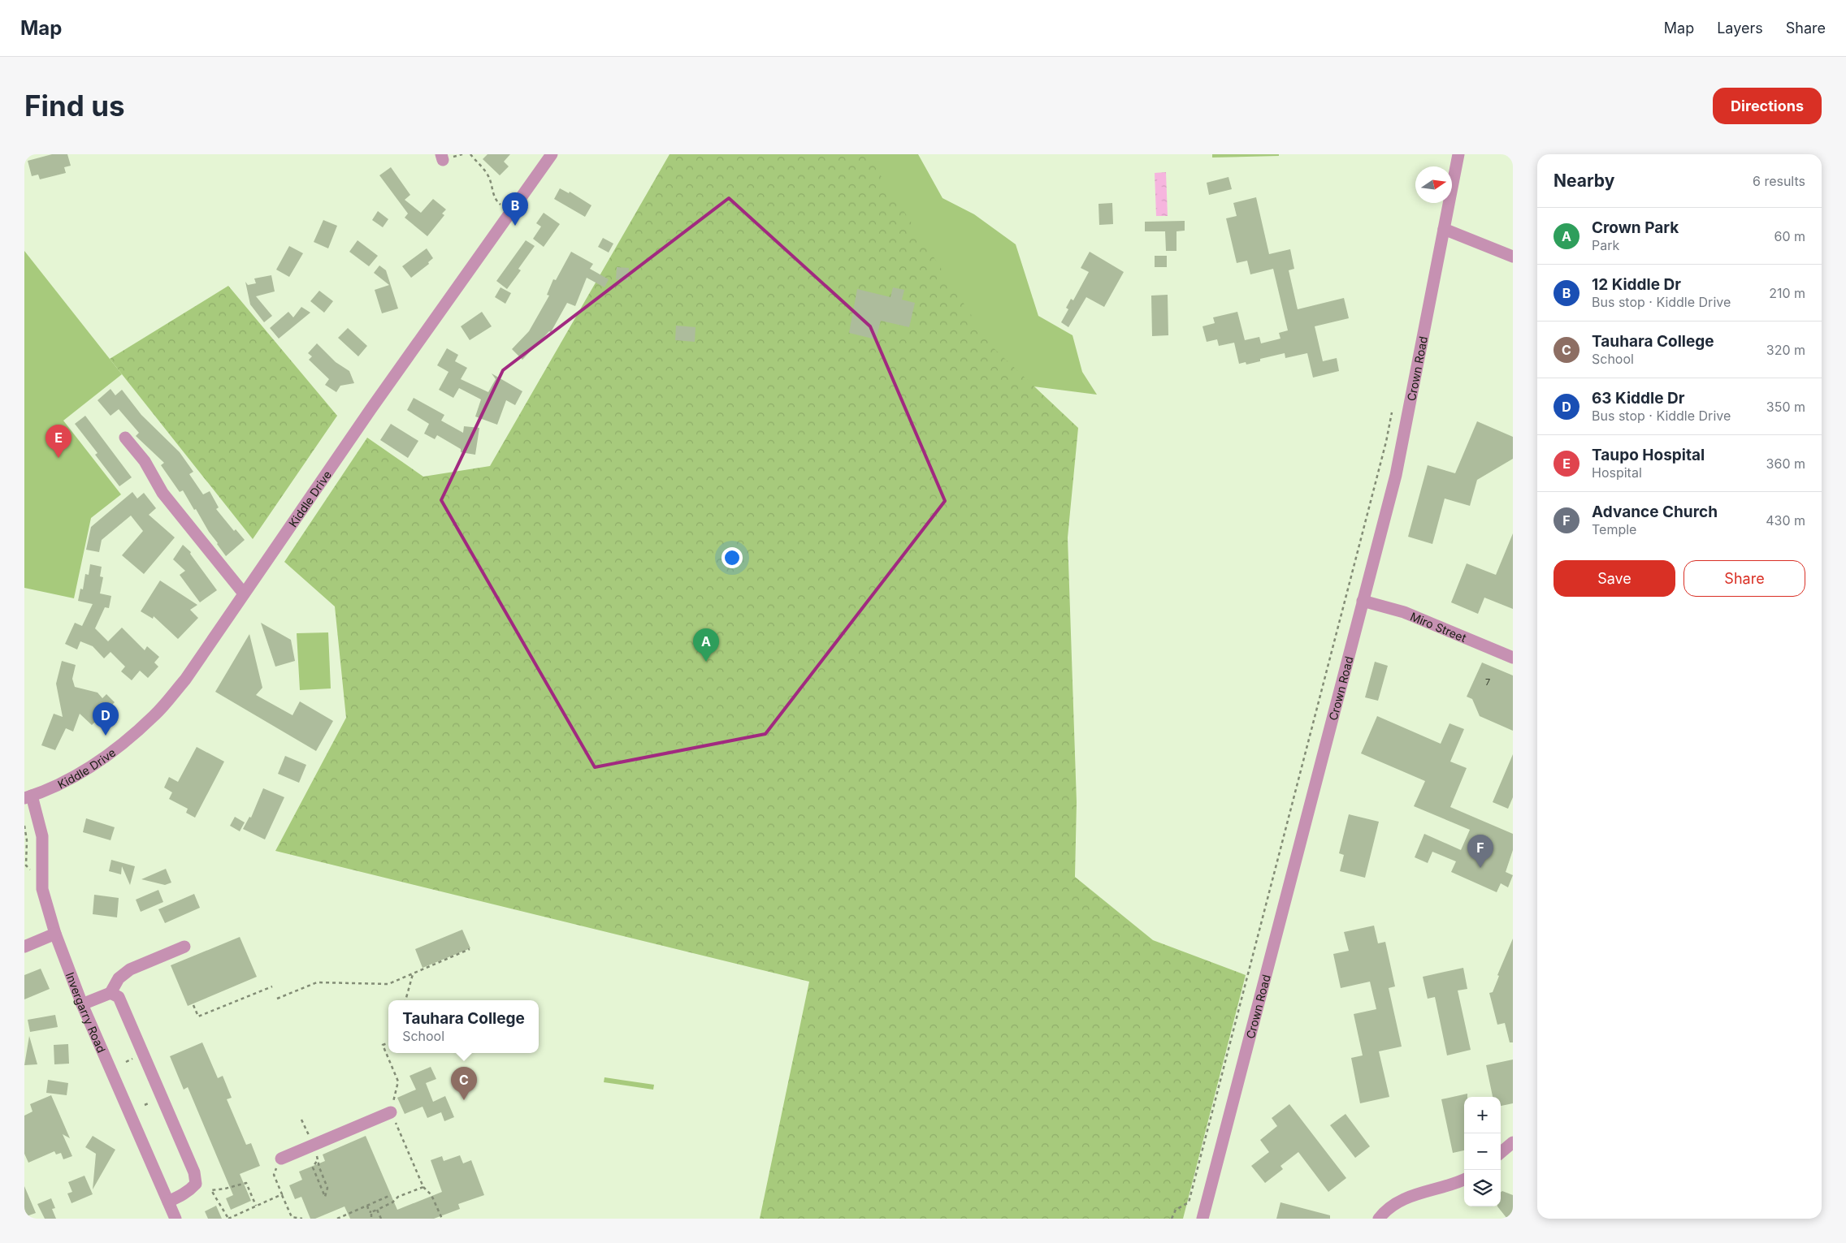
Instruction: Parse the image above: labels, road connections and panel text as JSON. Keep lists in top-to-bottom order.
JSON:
{
  "streets": {
    "street": [
      "Crown Road",
      "Kiddle Drive",
      "Miro Street",
      "Invergarry Road"
    ]
  },
  "crossings": [
    ["Crown Road", "Miro Street"],
    ["Kiddle Drive", "Invergarry Road"]
  ],
  "house_numbers": ["7"],
  "north": "right",
  "page": {
    "header": "Map",
    "nav": ["Map", "Layers", "Share"],
    "buttons": [
      "Directions",
      ["Save", "Share"]
    ],
    "title": "Find us",
    "heading": ["Nearby", "6 results"],
    "pins": [
      "B",
      "E",
      "A",
      "D",
      "F",
      "C"
    ],
    "list": [
      {
        "mark": "A",
        "name": "Crown Park",
        "note": "Park",
        "value": "60 m"
      },
      {
        "mark": "B",
        "name": "12 Kiddle Dr",
        "note": "Bus stop · Kiddle Drive",
        "value": "210 m"
      },
      {
        "mark": "C",
        "name": "Tauhara College",
        "note": "School",
        "value": "320 m"
      },
      {
        "mark": "D",
        "name": "63 Kiddle Dr",
        "note": "Bus stop · Kiddle Drive",
        "value": "350 m"
      },
      {
        "mark": "E",
        "name": "Taupo Hospital",
        "note": "Hospital",
        "value": "360 m"
      },
      {
        "mark": "F",
        "name": "Advance Church",
        "note": "Temple",
        "value": "430 m"
      }
    ],
    "popup": ["Tauhara College", "School"],
    "map_buttons": ["+", "−"]
  }
}
